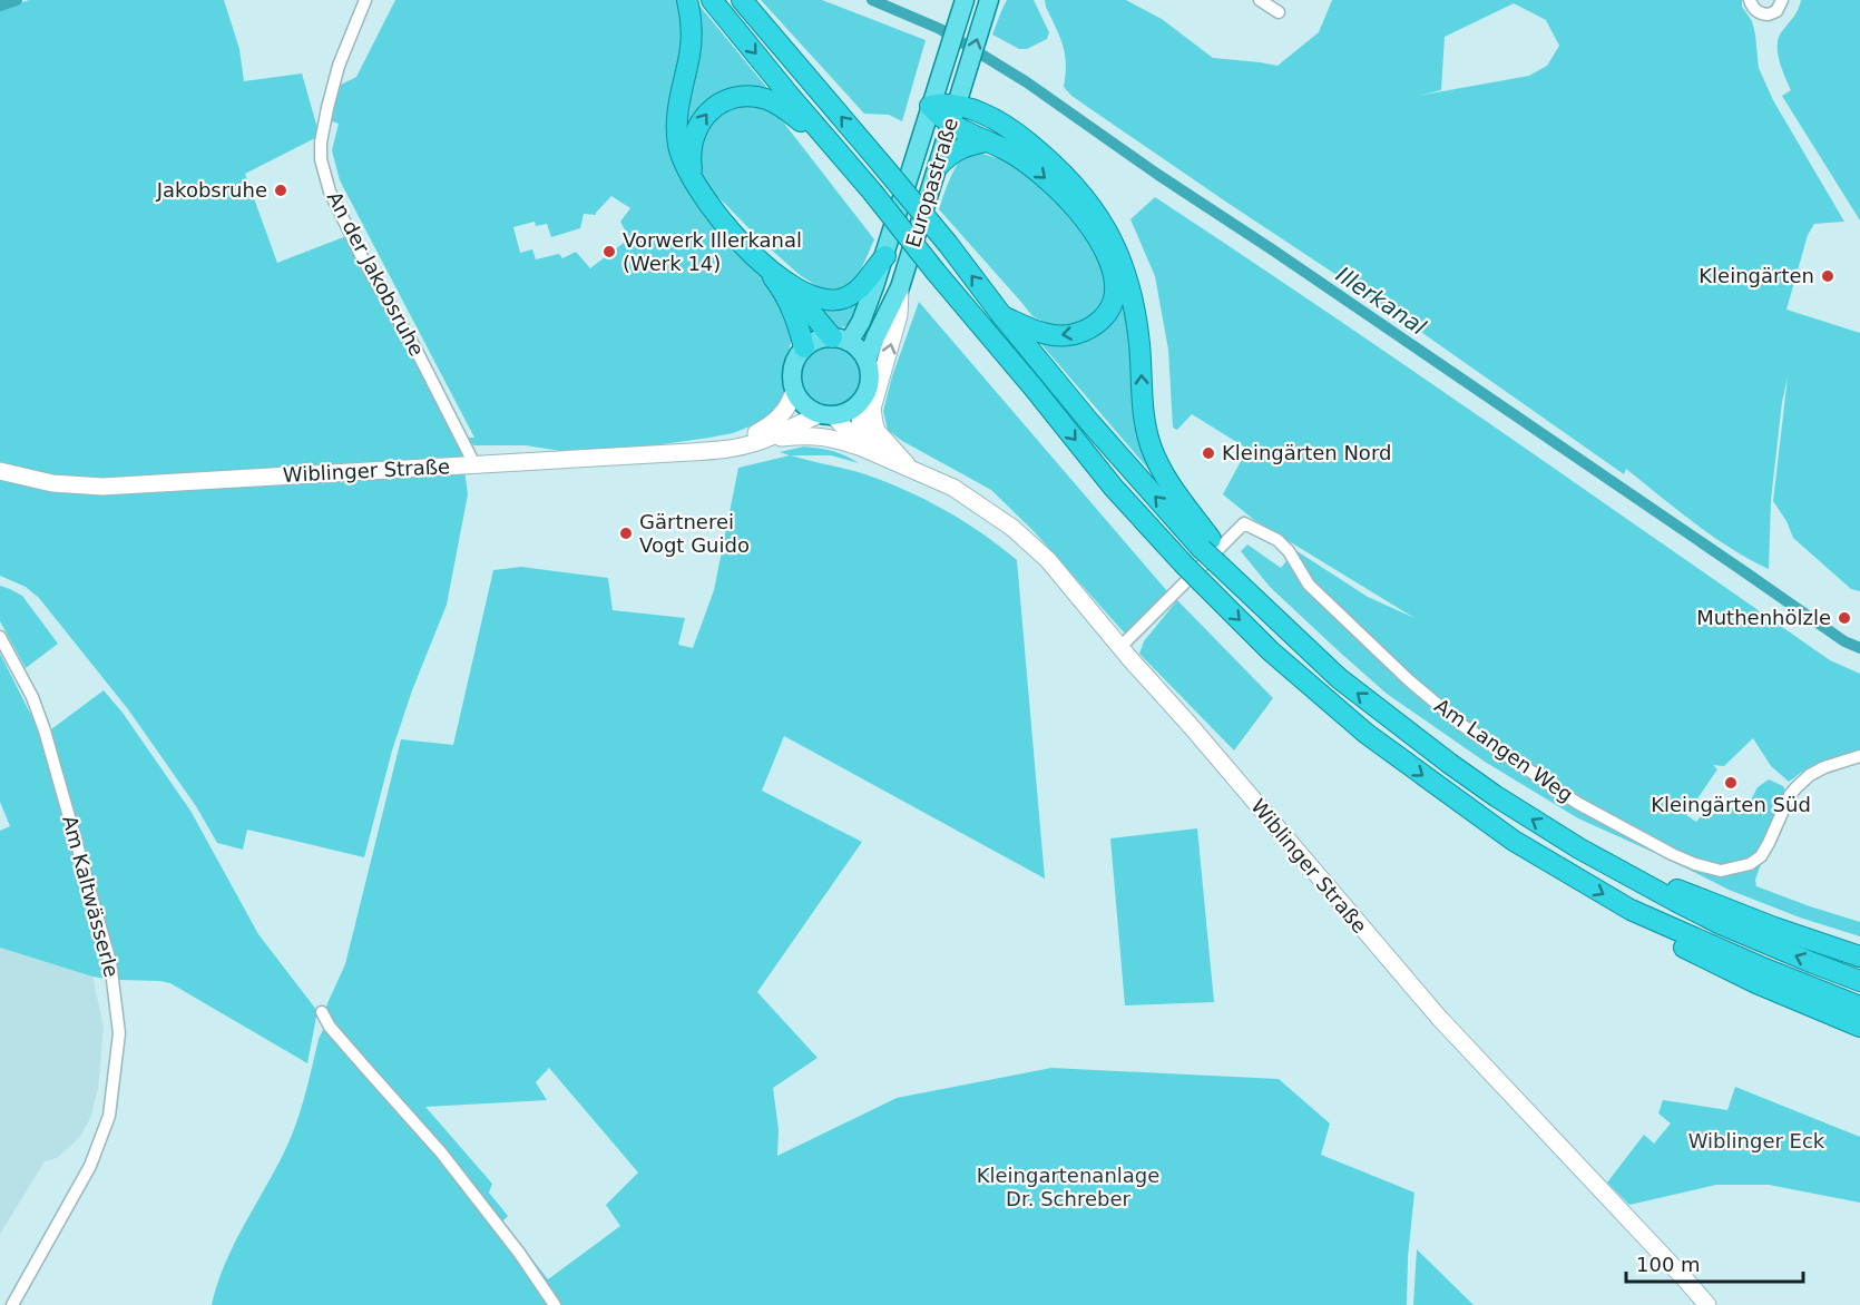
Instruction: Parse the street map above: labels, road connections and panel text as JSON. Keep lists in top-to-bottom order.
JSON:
{
  "streets": {
    "main road": ["Europastraße", "Wiblinger Straße"],
    "street": ["An der Jakobsruhe", "Am Langen Weg", "Am Kaltwässerle"]
  },
  "crossings": [
    ["Europastraße", "Wiblinger Straße"],
    ["An der Jakobsruhe", "Wiblinger Straße"],
    ["Wiblinger Straße", "Am Langen Weg"]
  ],
  "water": ["Illerkanal"],
  "parks": ["Wiblinger Eck", "Kleingartenanlage Dr. Schreber"],
  "places": [
    "Jakobsruhe",
    "Vorwerk Illerkanal (Werk 14)",
    "Kleingärten",
    "Kleingärten Nord",
    "Gärtnerei Vogt Guido",
    "Muthenhölzle",
    "Kleingärten Süd"
  ],
  "scale_bar": "100 m"
}
